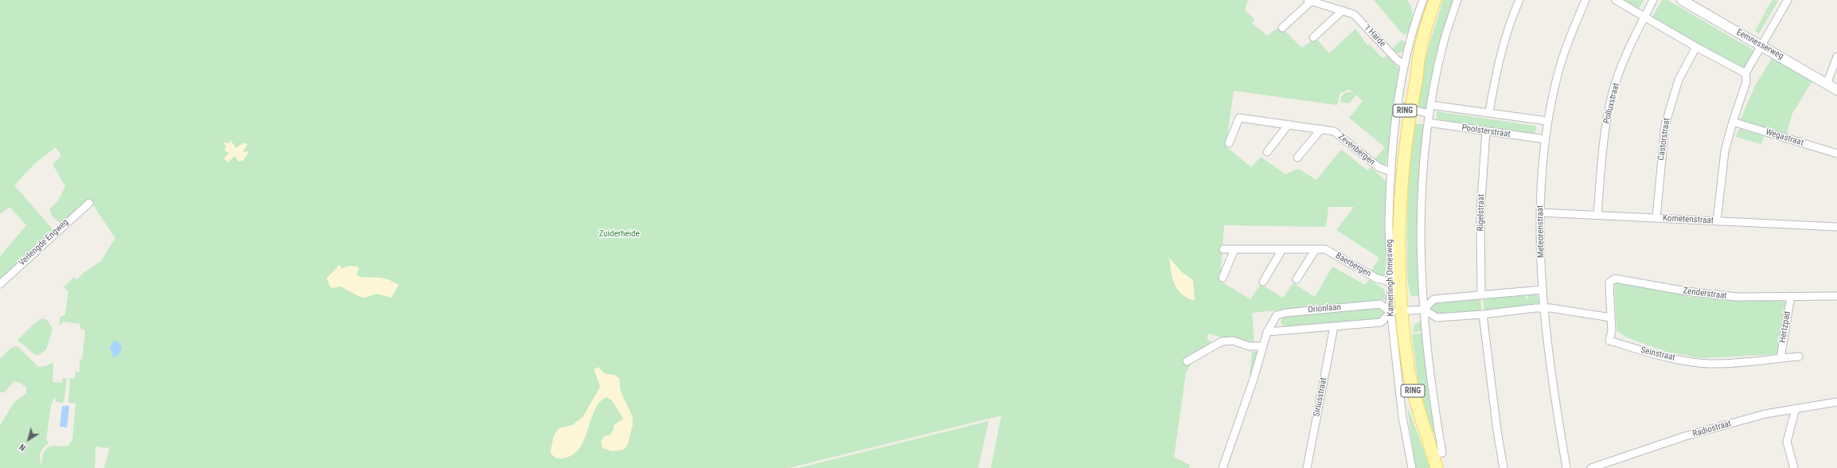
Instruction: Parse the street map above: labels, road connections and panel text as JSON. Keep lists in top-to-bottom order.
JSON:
{
  "streets": {
    "main road": ["RING", "Kamerlingh Onnesweg"],
    "street": [
      "'t Harde",
      "Eemnesserweg",
      "Polluxstraat",
      "Poolsterstraat",
      "Wegastraat",
      "Castorstraat",
      "Zevenbergen",
      "Rigelstraat",
      "Kometenstraat",
      "Meteorenstraat",
      "Verlengde Engweg",
      "Baerbergen",
      "Zenderstraat",
      "Orionlaan",
      "Hertzpad",
      "Seinstraat",
      "Siriusstraat",
      "Radiostraat"
    ]
  },
  "crossings": [
    ["'t Harde", "Kamerlingh Onnesweg"],
    ["Polluxstraat", "Kometenstraat"],
    ["Poolsterstraat", "Rigelstraat"],
    ["Poolsterstraat", "Meteorenstraat"],
    ["Castorstraat", "Kometenstraat"],
    ["Zevenbergen", "Kamerlingh Onnesweg"],
    ["Kometenstraat", "Meteorenstraat"],
    ["Baerbergen", "Kamerlingh Onnesweg"],
    ["Kamerlingh Onnesweg", "Orionlaan"],
    ["Zenderstraat", "Hertzpad"],
    ["Zenderstraat", "Seinstraat"],
    ["Orionlaan", "Siriusstraat"],
    ["Hertzpad", "Seinstraat"]
  ],
  "parks": ["Zuiderheide"],
  "north": "bottom left"
}
